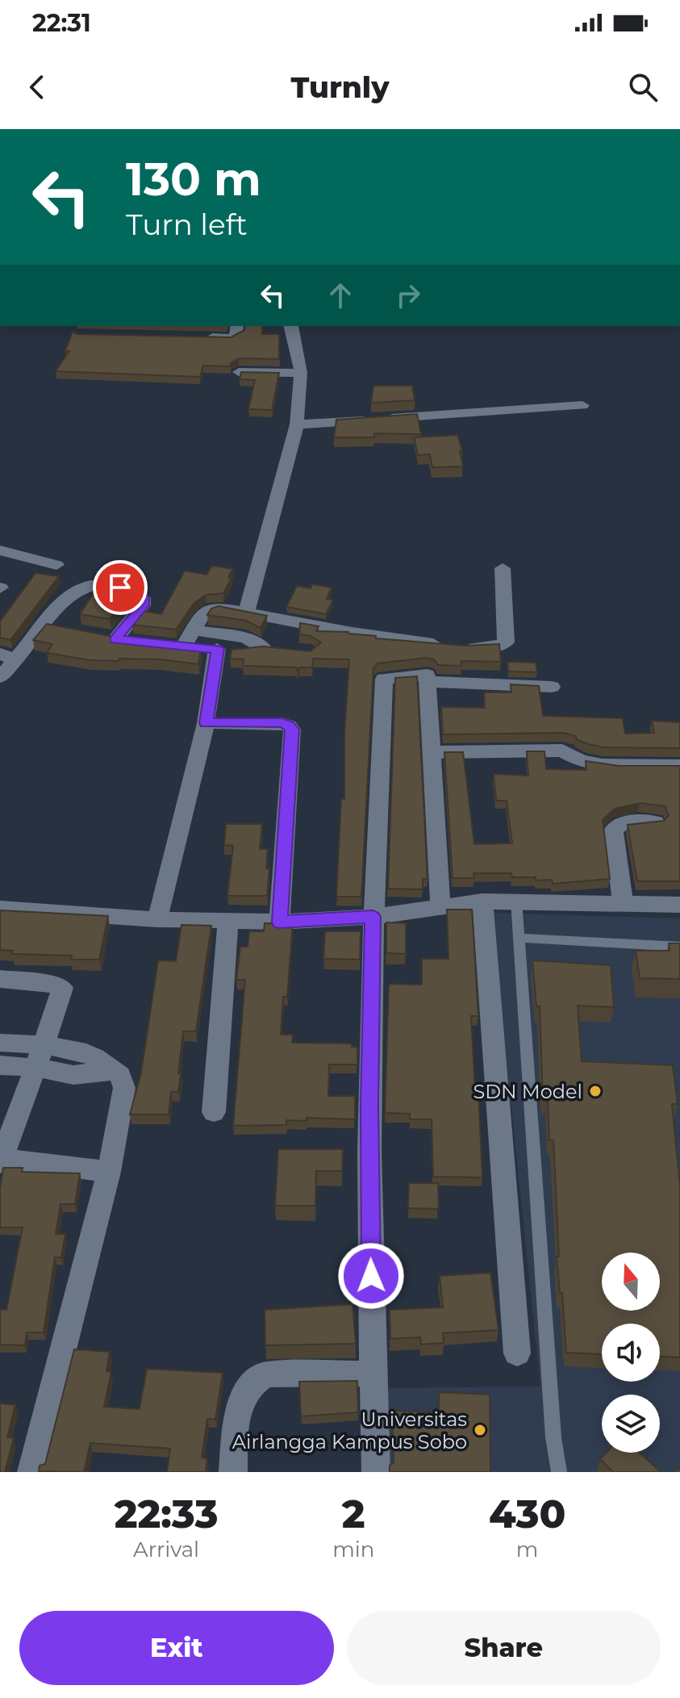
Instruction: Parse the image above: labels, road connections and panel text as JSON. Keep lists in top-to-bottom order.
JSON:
{
  "places": ["SDN Model", "Universitas Airlangga Kampus Sobo"],
  "north": "top",
  "page": {
    "status": "22:31",
    "header": "Turnly",
    "turn": ["130 m", "Turn left"],
    "eta": [
      "22:33",
      "Arrival",
      "2",
      "min",
      "430",
      "m"
    ],
    "buttons": ["Exit", "Share"]
  }
}
